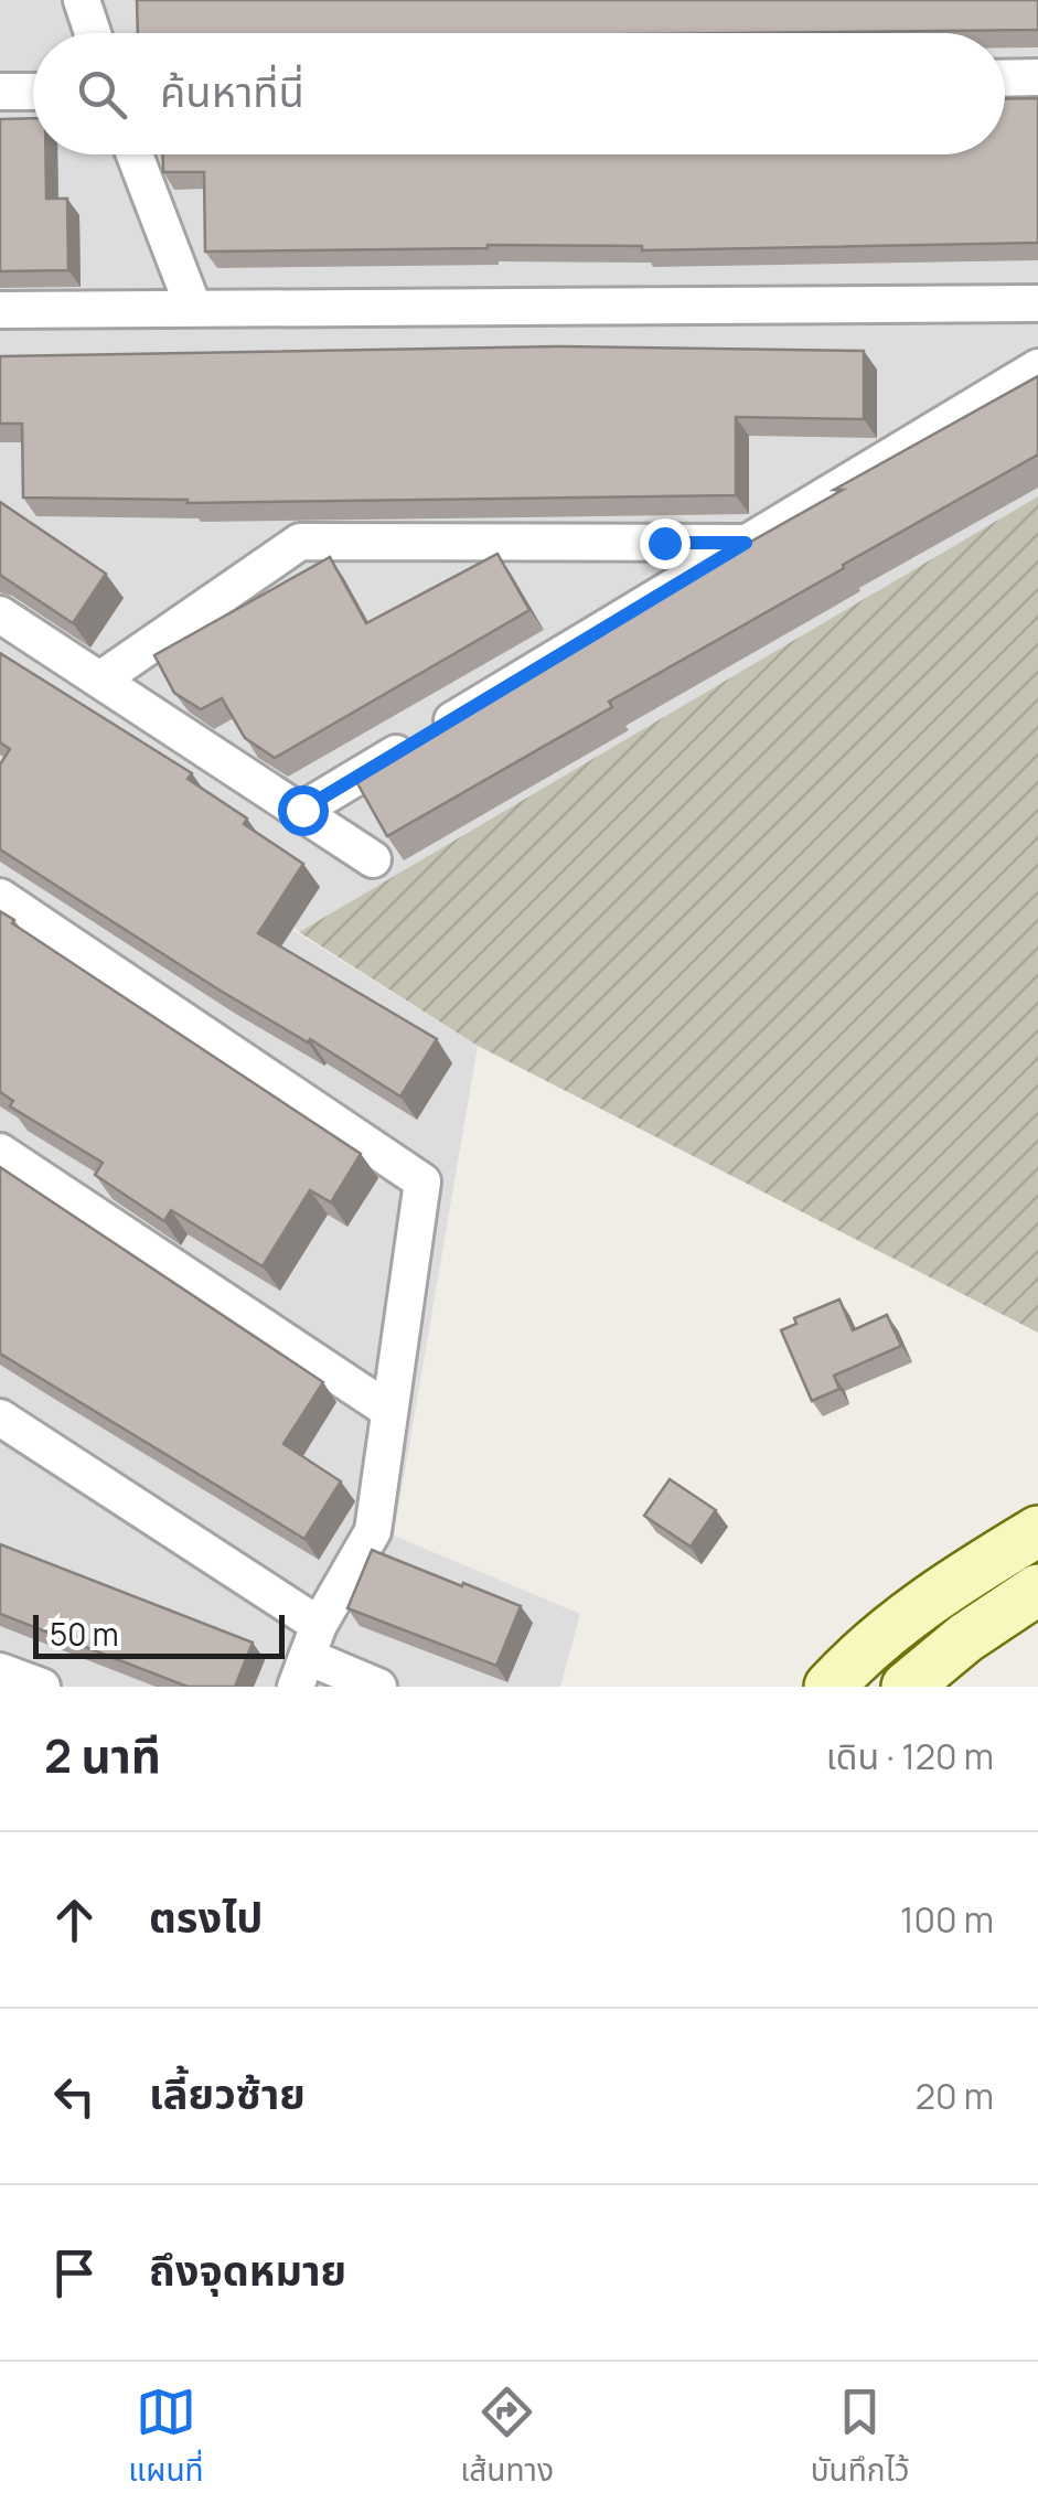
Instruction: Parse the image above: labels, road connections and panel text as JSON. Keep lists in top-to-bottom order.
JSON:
{
  "scale_bar": "50 m",
  "page": {
    "search": "ค้นหาที่นี่",
    "scale": "50 m",
    "heading": ["2 นาที", "เดิน · 120 m"],
    "list": [
      ["ตรงไป", "100 m"],
      ["เลี้ยวซ้าย", "20 m"],
      "ถึงจุดหมาย"
    ],
    "nav": ["แผนที่", "เส้นทาง", "บันทึกไว้"]
  }
}
